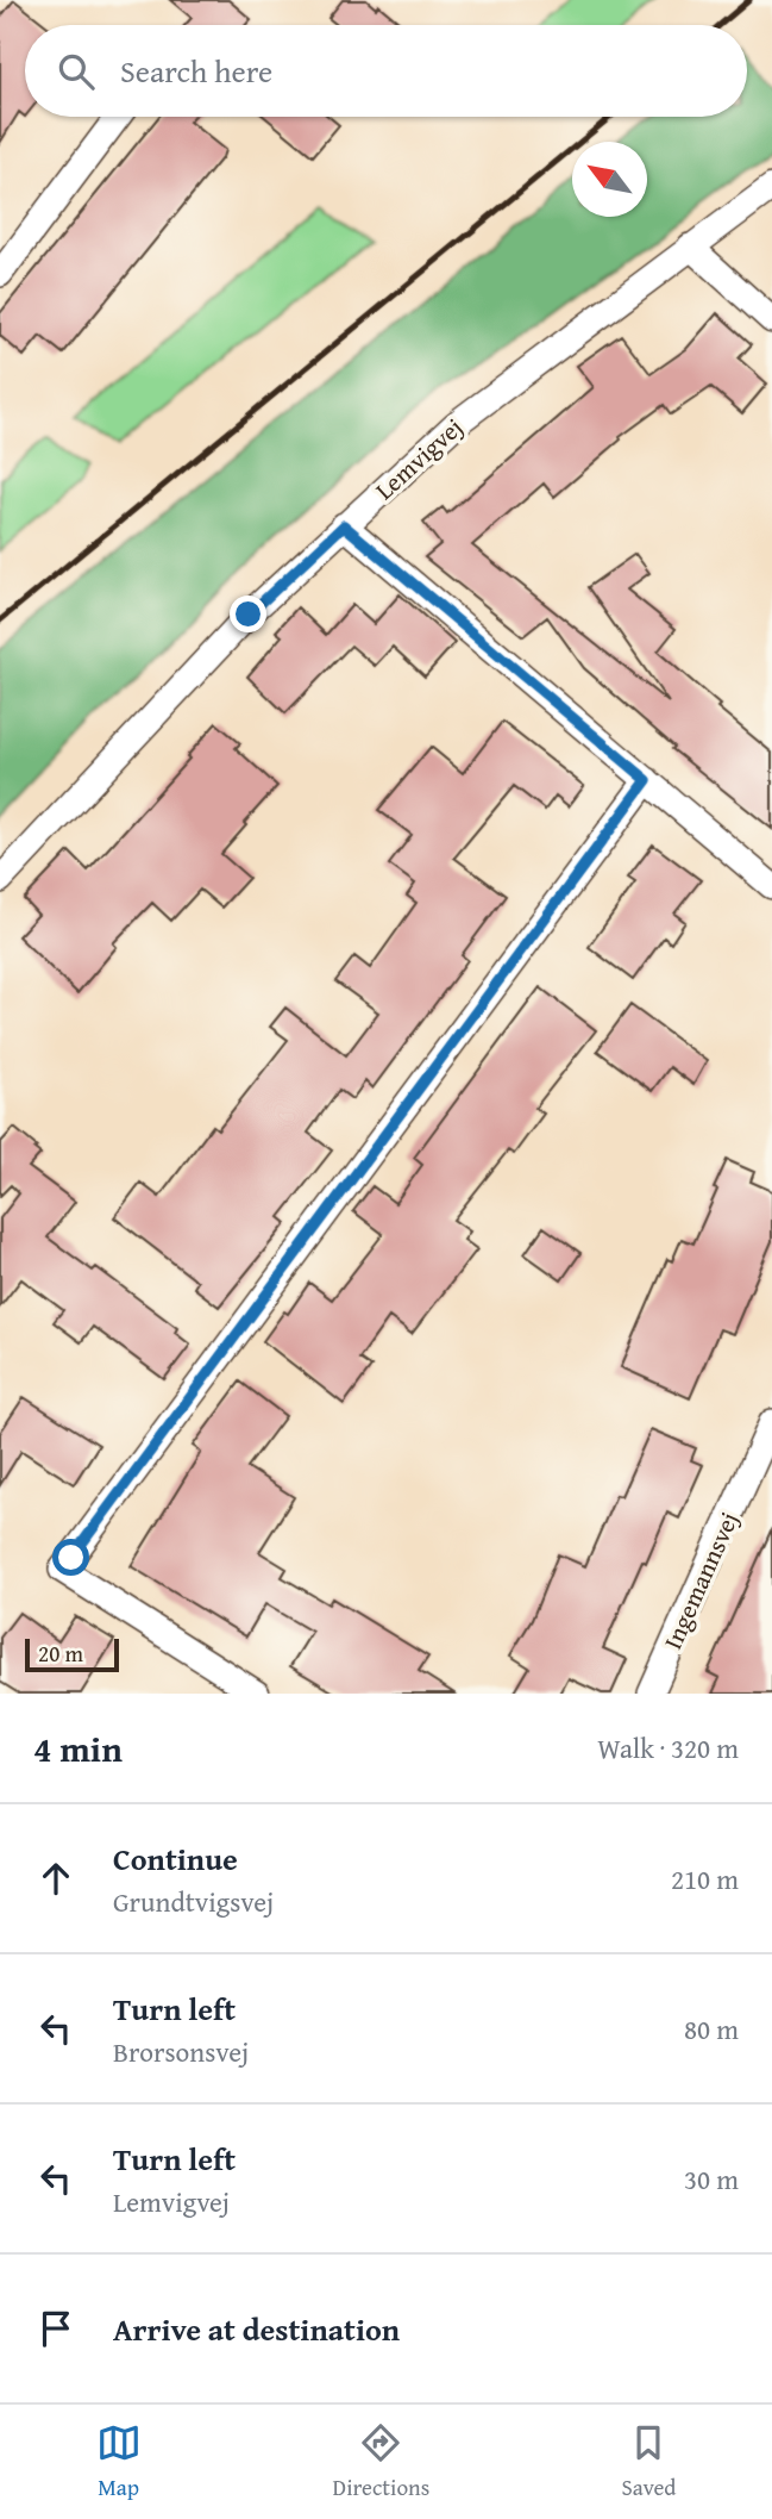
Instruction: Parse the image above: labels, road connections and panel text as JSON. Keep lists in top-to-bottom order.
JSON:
{
  "streets": {
    "street": ["Lemvigvej", "Ingemannsvej"]
  },
  "scale_bar": "20 m",
  "north": "top left",
  "page": {
    "search": "Search here",
    "scale": "20 m",
    "heading": ["4 min", "Walk · 320 m"],
    "list": [
      ["Continue", "Grundtvigsvej", "210 m"],
      ["Turn left", "Brorsonsvej", "80 m"],
      ["Turn left", "Lemvigvej", "30 m"],
      "Arrive at destination"
    ],
    "nav": ["Map", "Directions", "Saved"]
  }
}
